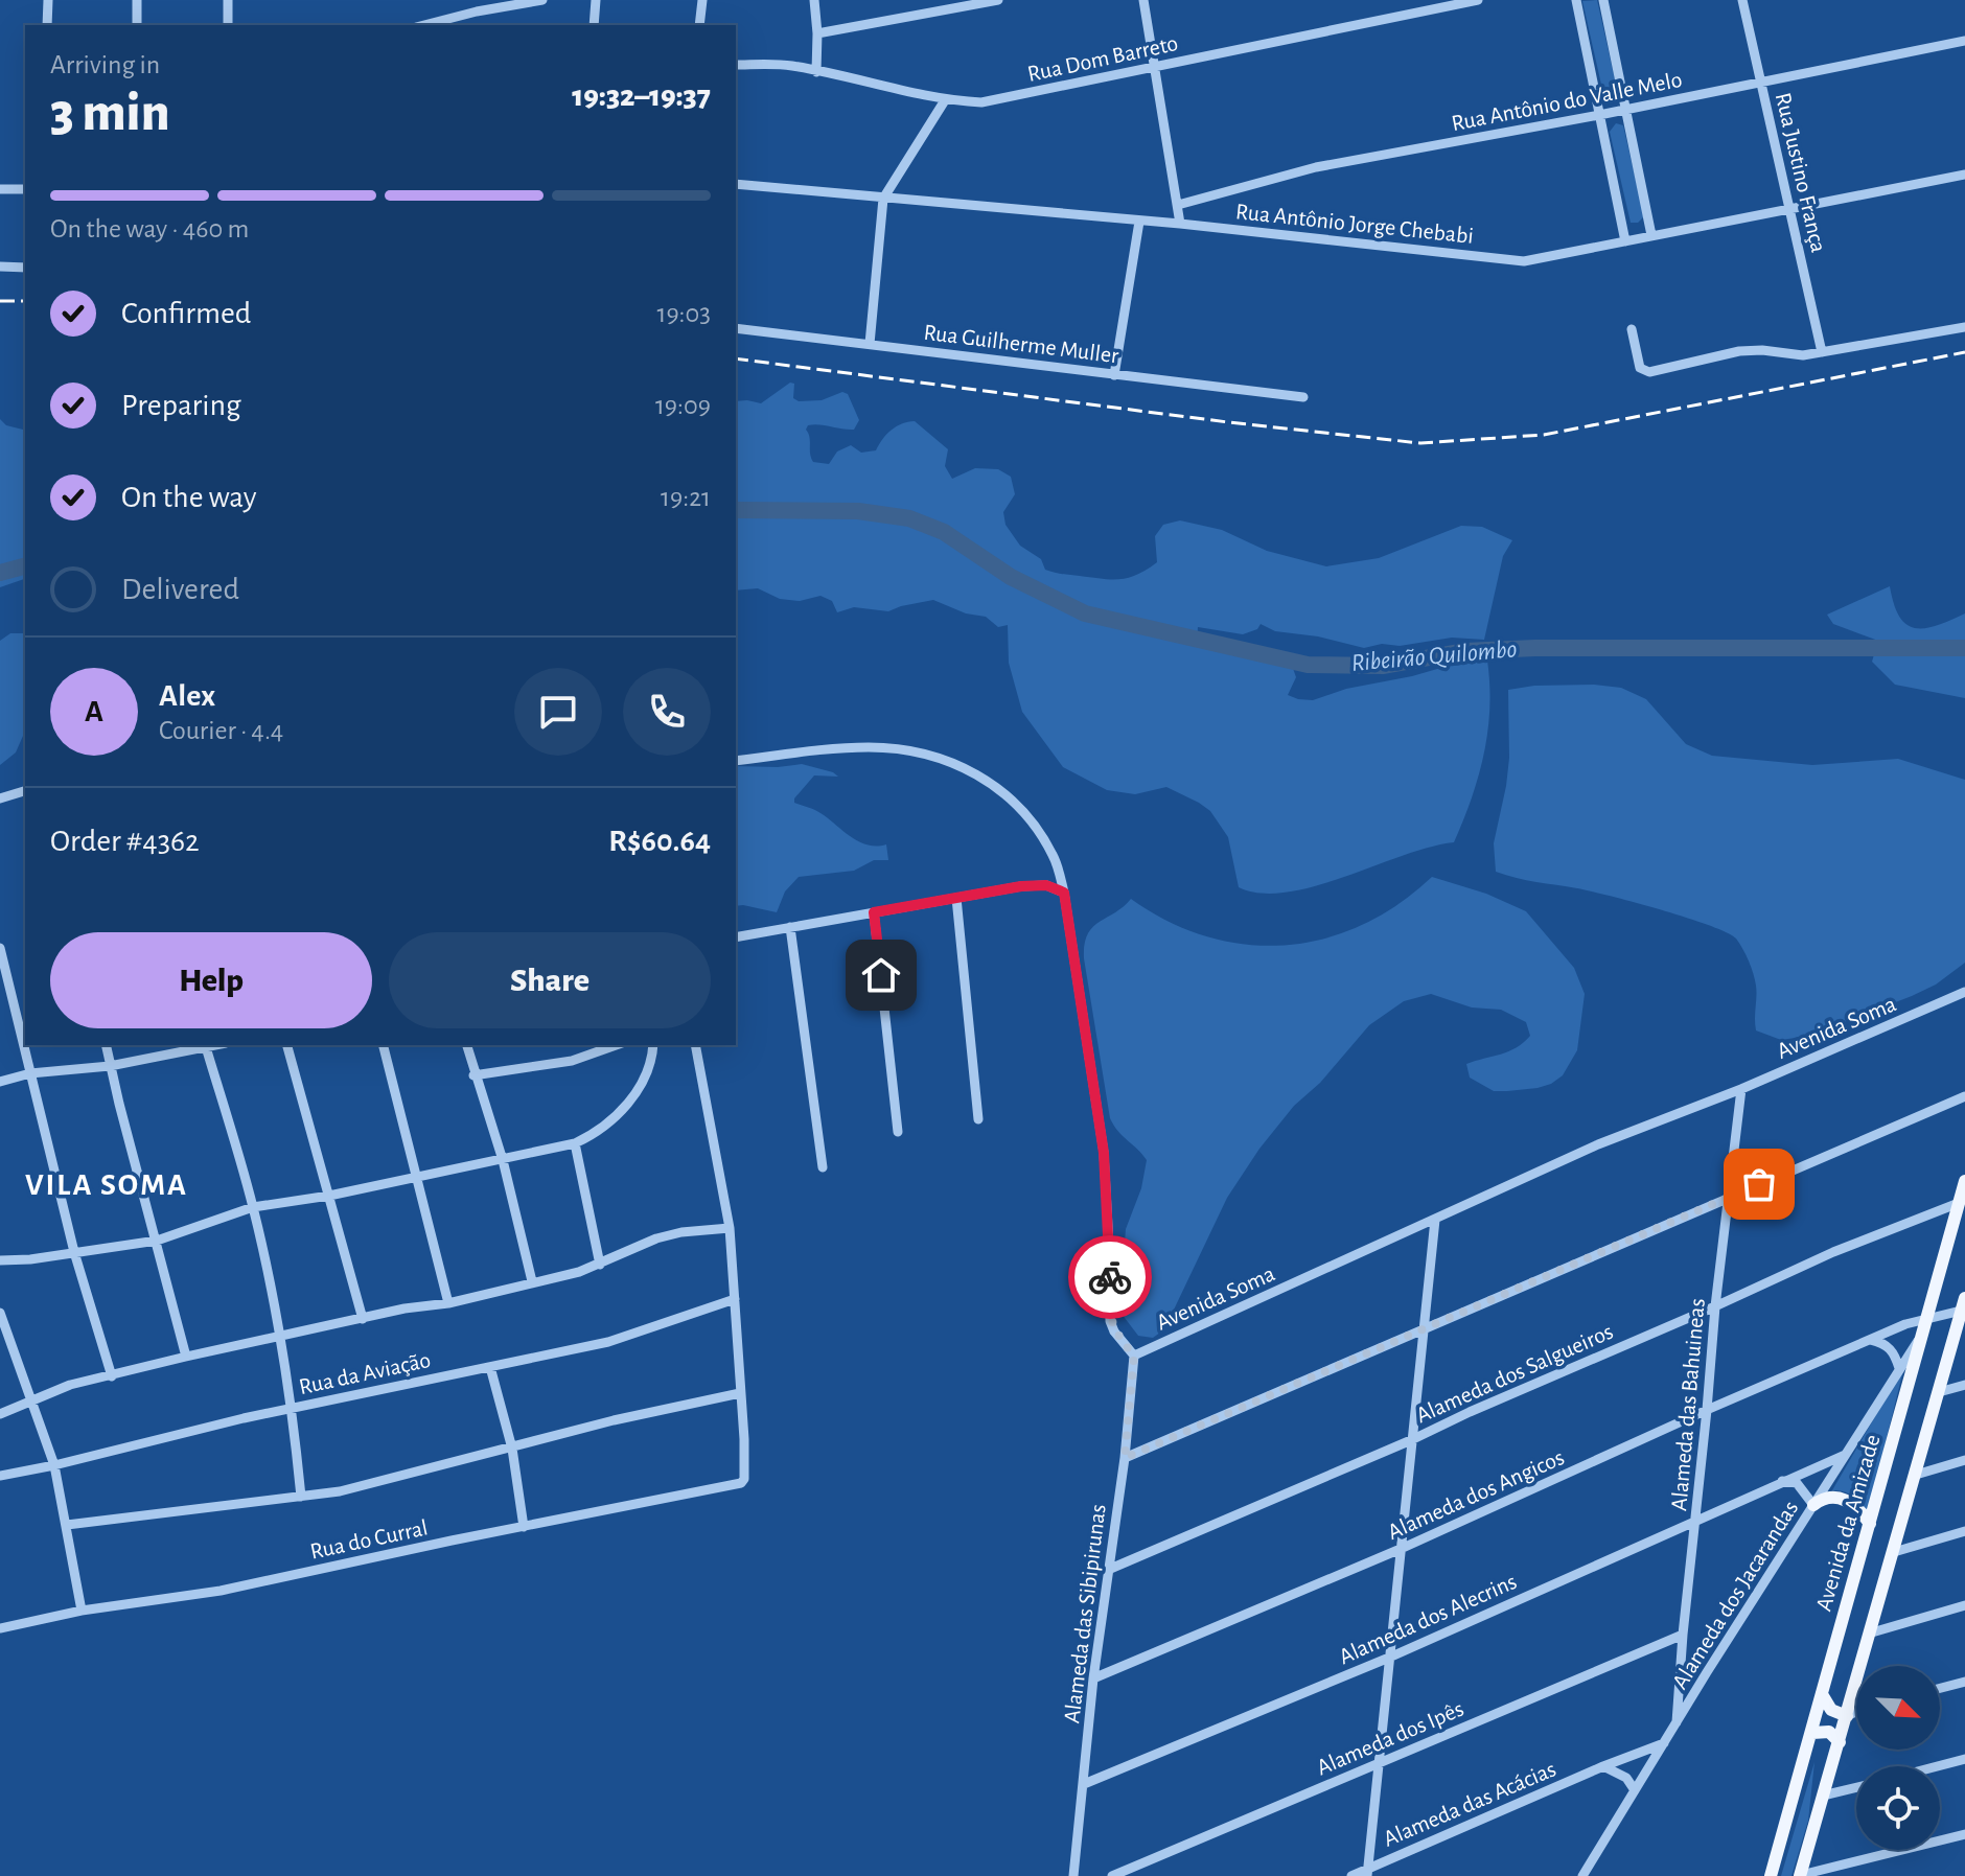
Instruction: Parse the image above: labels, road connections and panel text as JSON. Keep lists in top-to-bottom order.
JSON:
{
  "streets": {
    "main road": ["Avenida da Amizade"],
    "street": [
      "Rua Dom Barreto",
      "Rua Antônio do Valle Melo",
      "Rua Justino França",
      "Rua Antônio Jorge Chebabi",
      "Rua Guilherme Muller",
      "Avenida Soma",
      "Rua da Aviação",
      "Alameda dos Salgueiros",
      "Alameda das Bahuineas",
      "Alameda dos Angicos",
      "Rua do Curral",
      "Alameda dos Jacarandas",
      "Alameda das Sibipirunas",
      "Alameda dos Alecrins",
      "Alameda dos Ipês",
      "Alameda das Acácias"
    ]
  },
  "crossings": [
    ["Rua Antônio do Valle Melo", "Rua Justino França"],
    ["Rua Justino França", "Rua Antônio Jorge Chebabi"],
    ["Avenida Soma", "Alameda das Bahuineas"],
    ["Avenida Soma", "Alameda das Sibipirunas"],
    ["Alameda dos Salgueiros", "Alameda das Bahuineas"],
    ["Alameda dos Salgueiros", "Avenida da Amizade"],
    ["Alameda dos Salgueiros", "Alameda das Sibipirunas"],
    ["Alameda das Bahuineas", "Alameda dos Angicos"],
    ["Alameda das Bahuineas", "Alameda dos Jacarandas"],
    ["Alameda das Bahuineas", "Alameda dos Alecrins"],
    ["Alameda das Bahuineas", "Alameda dos Ipês"],
    ["Alameda dos Angicos", "Avenida da Amizade"],
    ["Alameda dos Angicos", "Alameda das Sibipirunas"],
    ["Avenida da Amizade", "Alameda dos Jacarandas"],
    ["Alameda dos Jacarandas", "Alameda dos Alecrins"],
    ["Alameda dos Jacarandas", "Alameda das Acácias"],
    ["Alameda das Sibipirunas", "Alameda dos Alecrins"]
  ],
  "districts": ["VILA SOMA"],
  "water": ["Ribeirão Quilombo"],
  "north": "bottom right",
  "page": {
    "heading": ["3 min", "Arriving in", "19:32–19:37"],
    "panel": [
      "Alex",
      "Courier · 4.4",
      "Order #4362",
      "R$60.64"
    ],
    "bar": "On the way · 460 m",
    "list": [
      ["Confirmed", "19:03"],
      ["Preparing", "19:09"],
      ["On the way", "19:21"],
      "Delivered"
    ],
    "round": "A",
    "buttons": ["Help", "Share"]
  }
}
